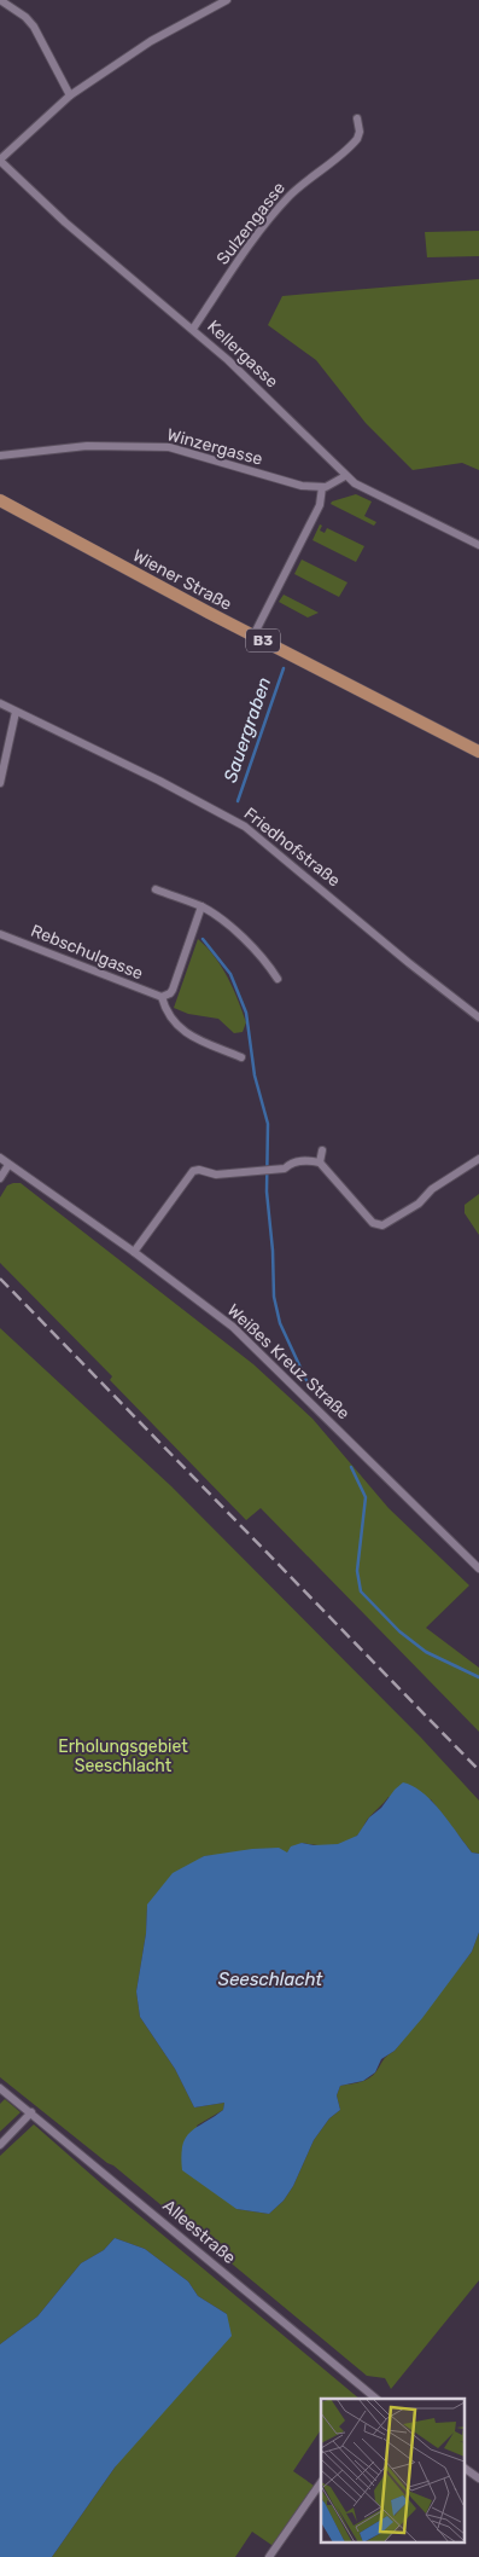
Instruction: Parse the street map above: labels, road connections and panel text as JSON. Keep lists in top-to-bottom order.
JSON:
{
  "streets": {
    "main road": ["Wiener Straße", "B3"],
    "street": [
      "Sulzengasse",
      "Kellergasse",
      "Winzergasse",
      "Friedhofstraße",
      "Rebschulgasse",
      "Weißes Kreuz Straße",
      "Alleestraße"
    ]
  },
  "crossings": [
    ["Sulzengasse", "Kellergasse"]
  ],
  "water": ["Sauergraben", "Seeschlacht"],
  "parks": ["Erholungsgebiet Seeschlacht"]
}
